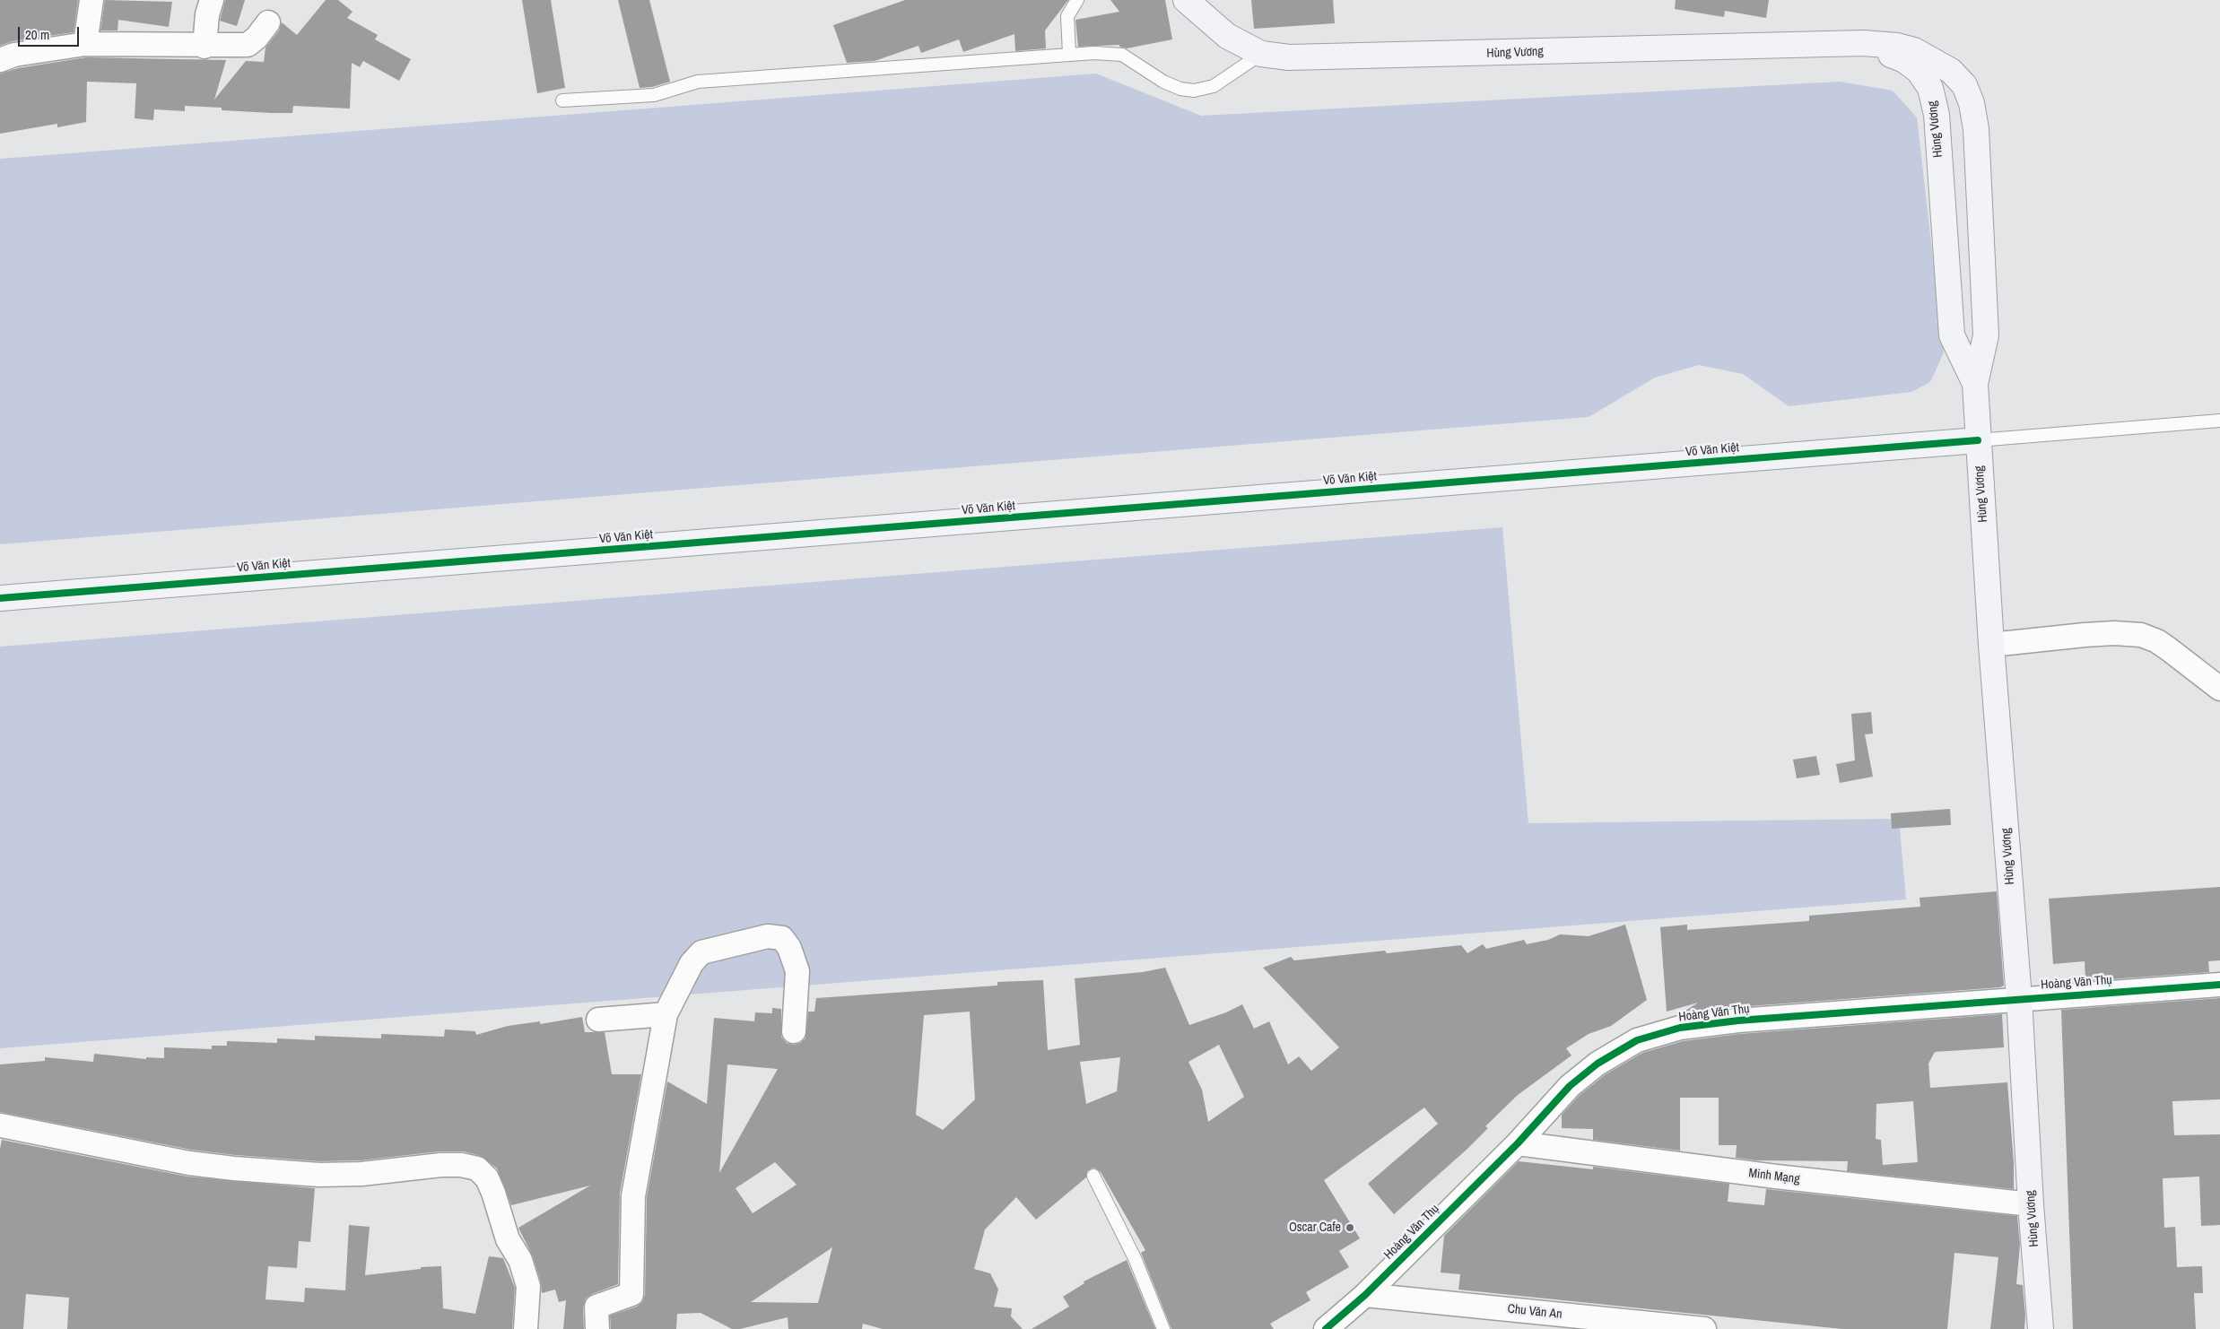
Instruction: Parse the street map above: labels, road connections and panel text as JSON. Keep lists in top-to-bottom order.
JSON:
{
  "streets": {
    "main road": ["Hùng Vương", "Võ Văn Kiệt"],
    "street": ["Hoàng Văn Thụ", "Minh Mạng", "Chu Văn An"]
  },
  "crossings": [
    ["Hùng Vương", "Võ Văn Kiệt"],
    ["Hùng Vương", "Hoàng Văn Thụ"],
    ["Hùng Vương", "Minh Mạng"],
    ["Hoàng Văn Thụ", "Minh Mạng"],
    ["Hoàng Văn Thụ", "Chu Văn An"]
  ],
  "places": ["Oscar Cafe"],
  "scale_bar": "20 m"
}
